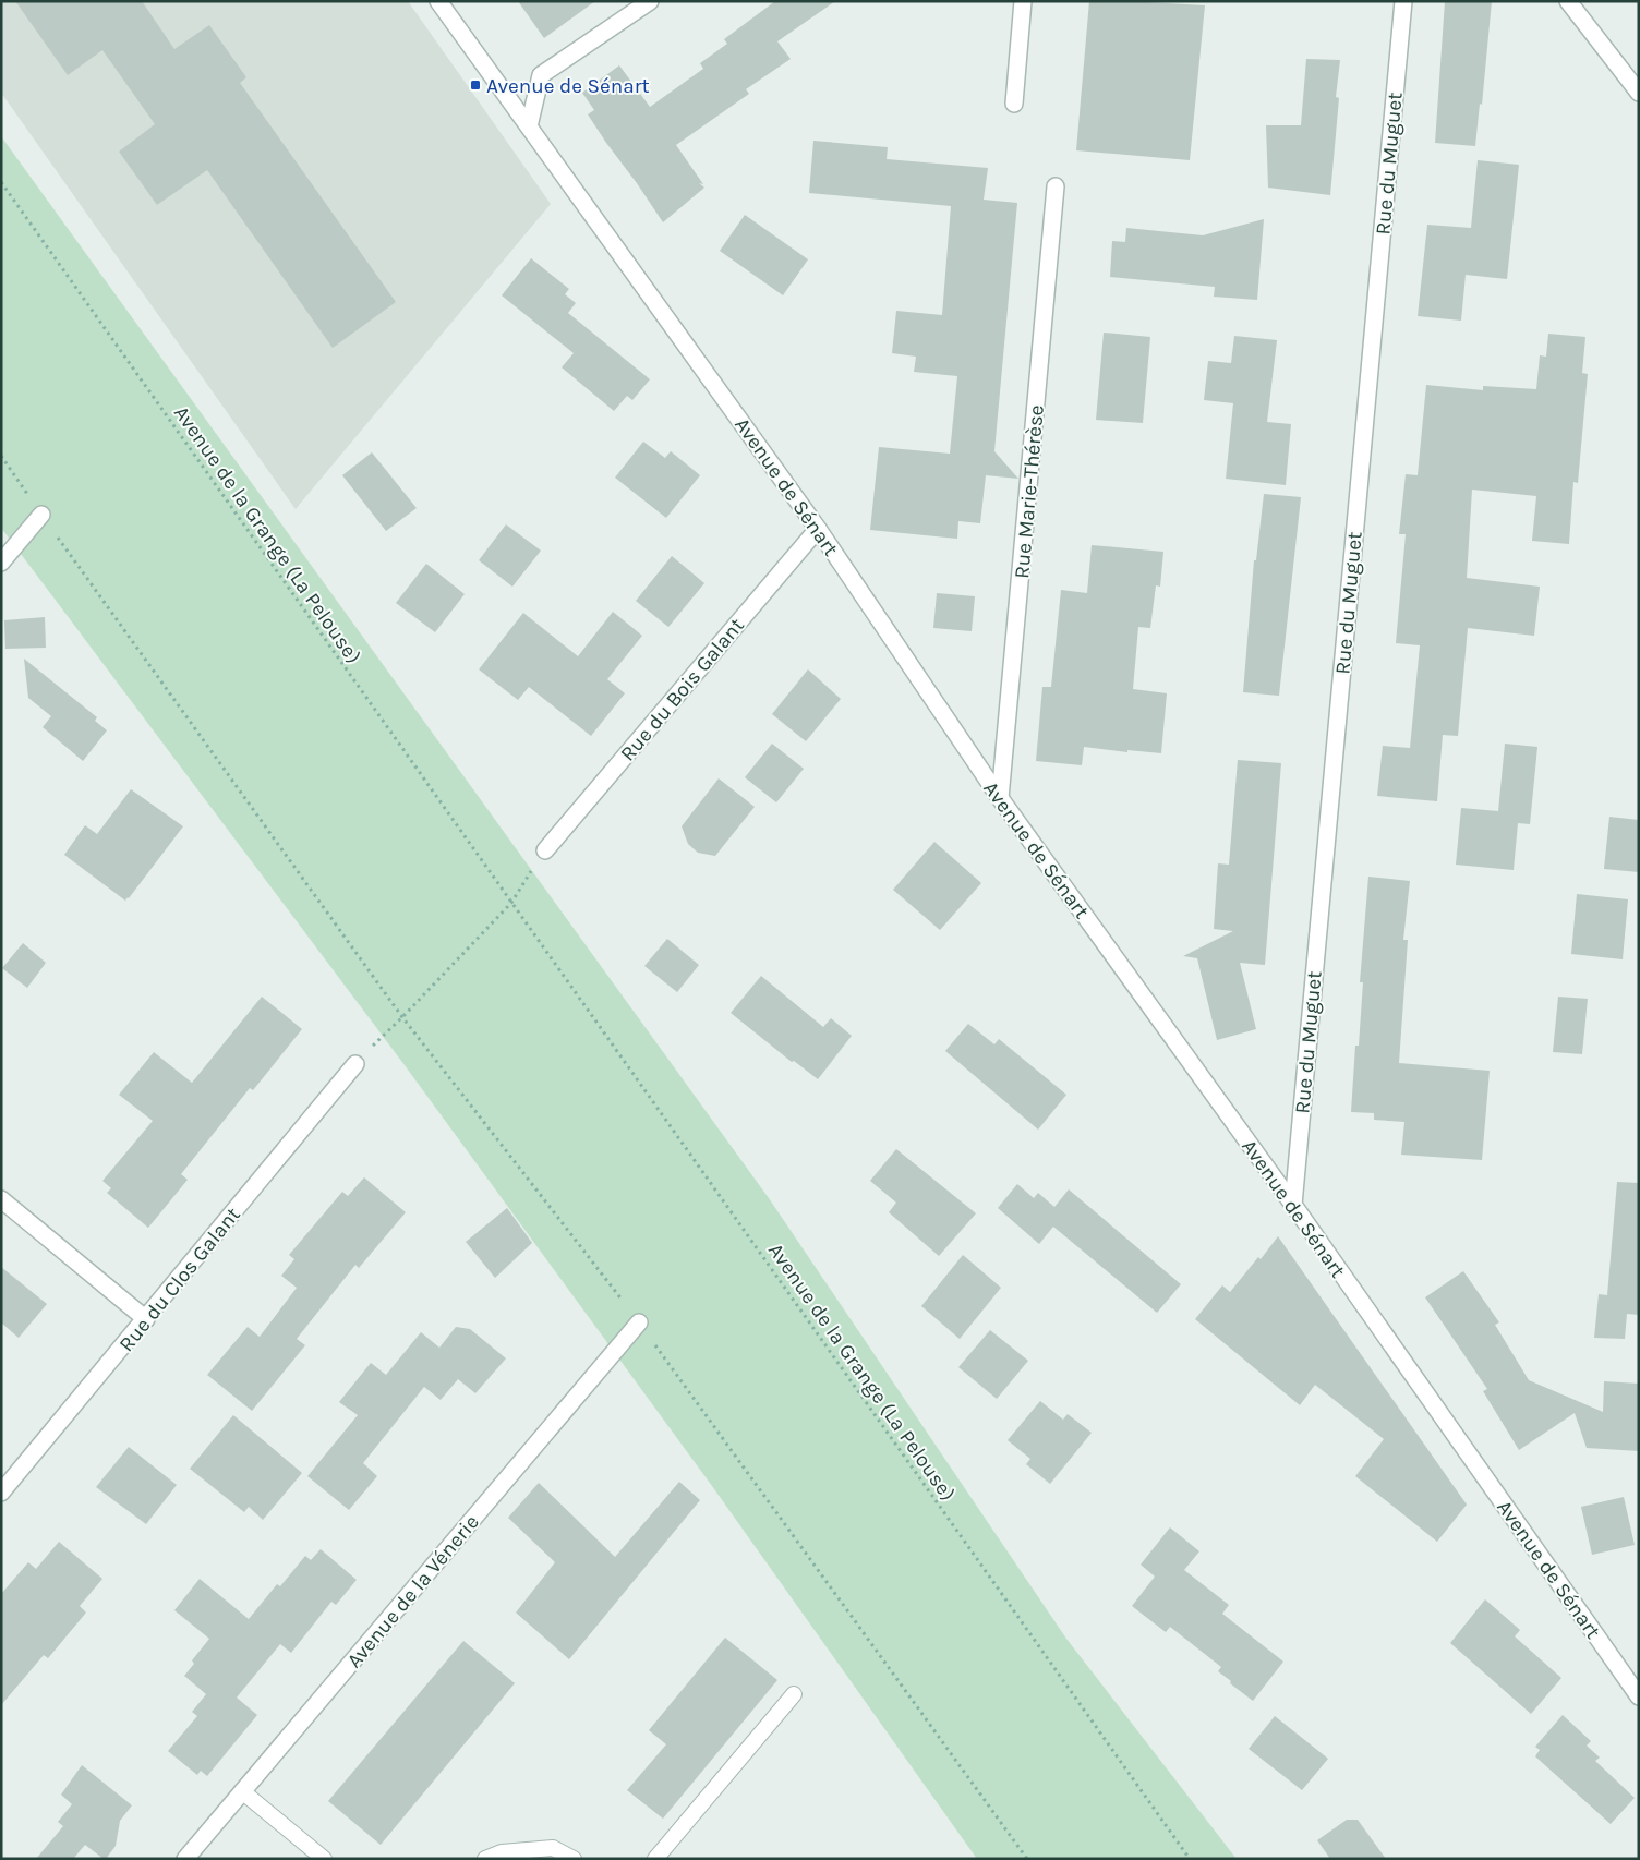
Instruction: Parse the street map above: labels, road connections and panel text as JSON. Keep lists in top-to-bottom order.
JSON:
{
  "streets": {
    "street": [
      "Rue du Muguet",
      "Avenue de Sénart",
      "Rue Marie-Thérèse",
      "Rue du Bois Galant",
      "Rue du Clos Galant",
      "Avenue de la Vénerie"
    ],
    "path": ["Avenue de la Grange (La Pelouse)"]
  },
  "crossings": [
    ["Rue du Muguet", "Avenue de Sénart"],
    ["Avenue de Sénart", "Rue Marie-Thérèse"],
    ["Avenue de Sénart", "Rue du Bois Galant"]
  ],
  "places": {
    "transit": ["Avenue de Sénart"]
  }
}
